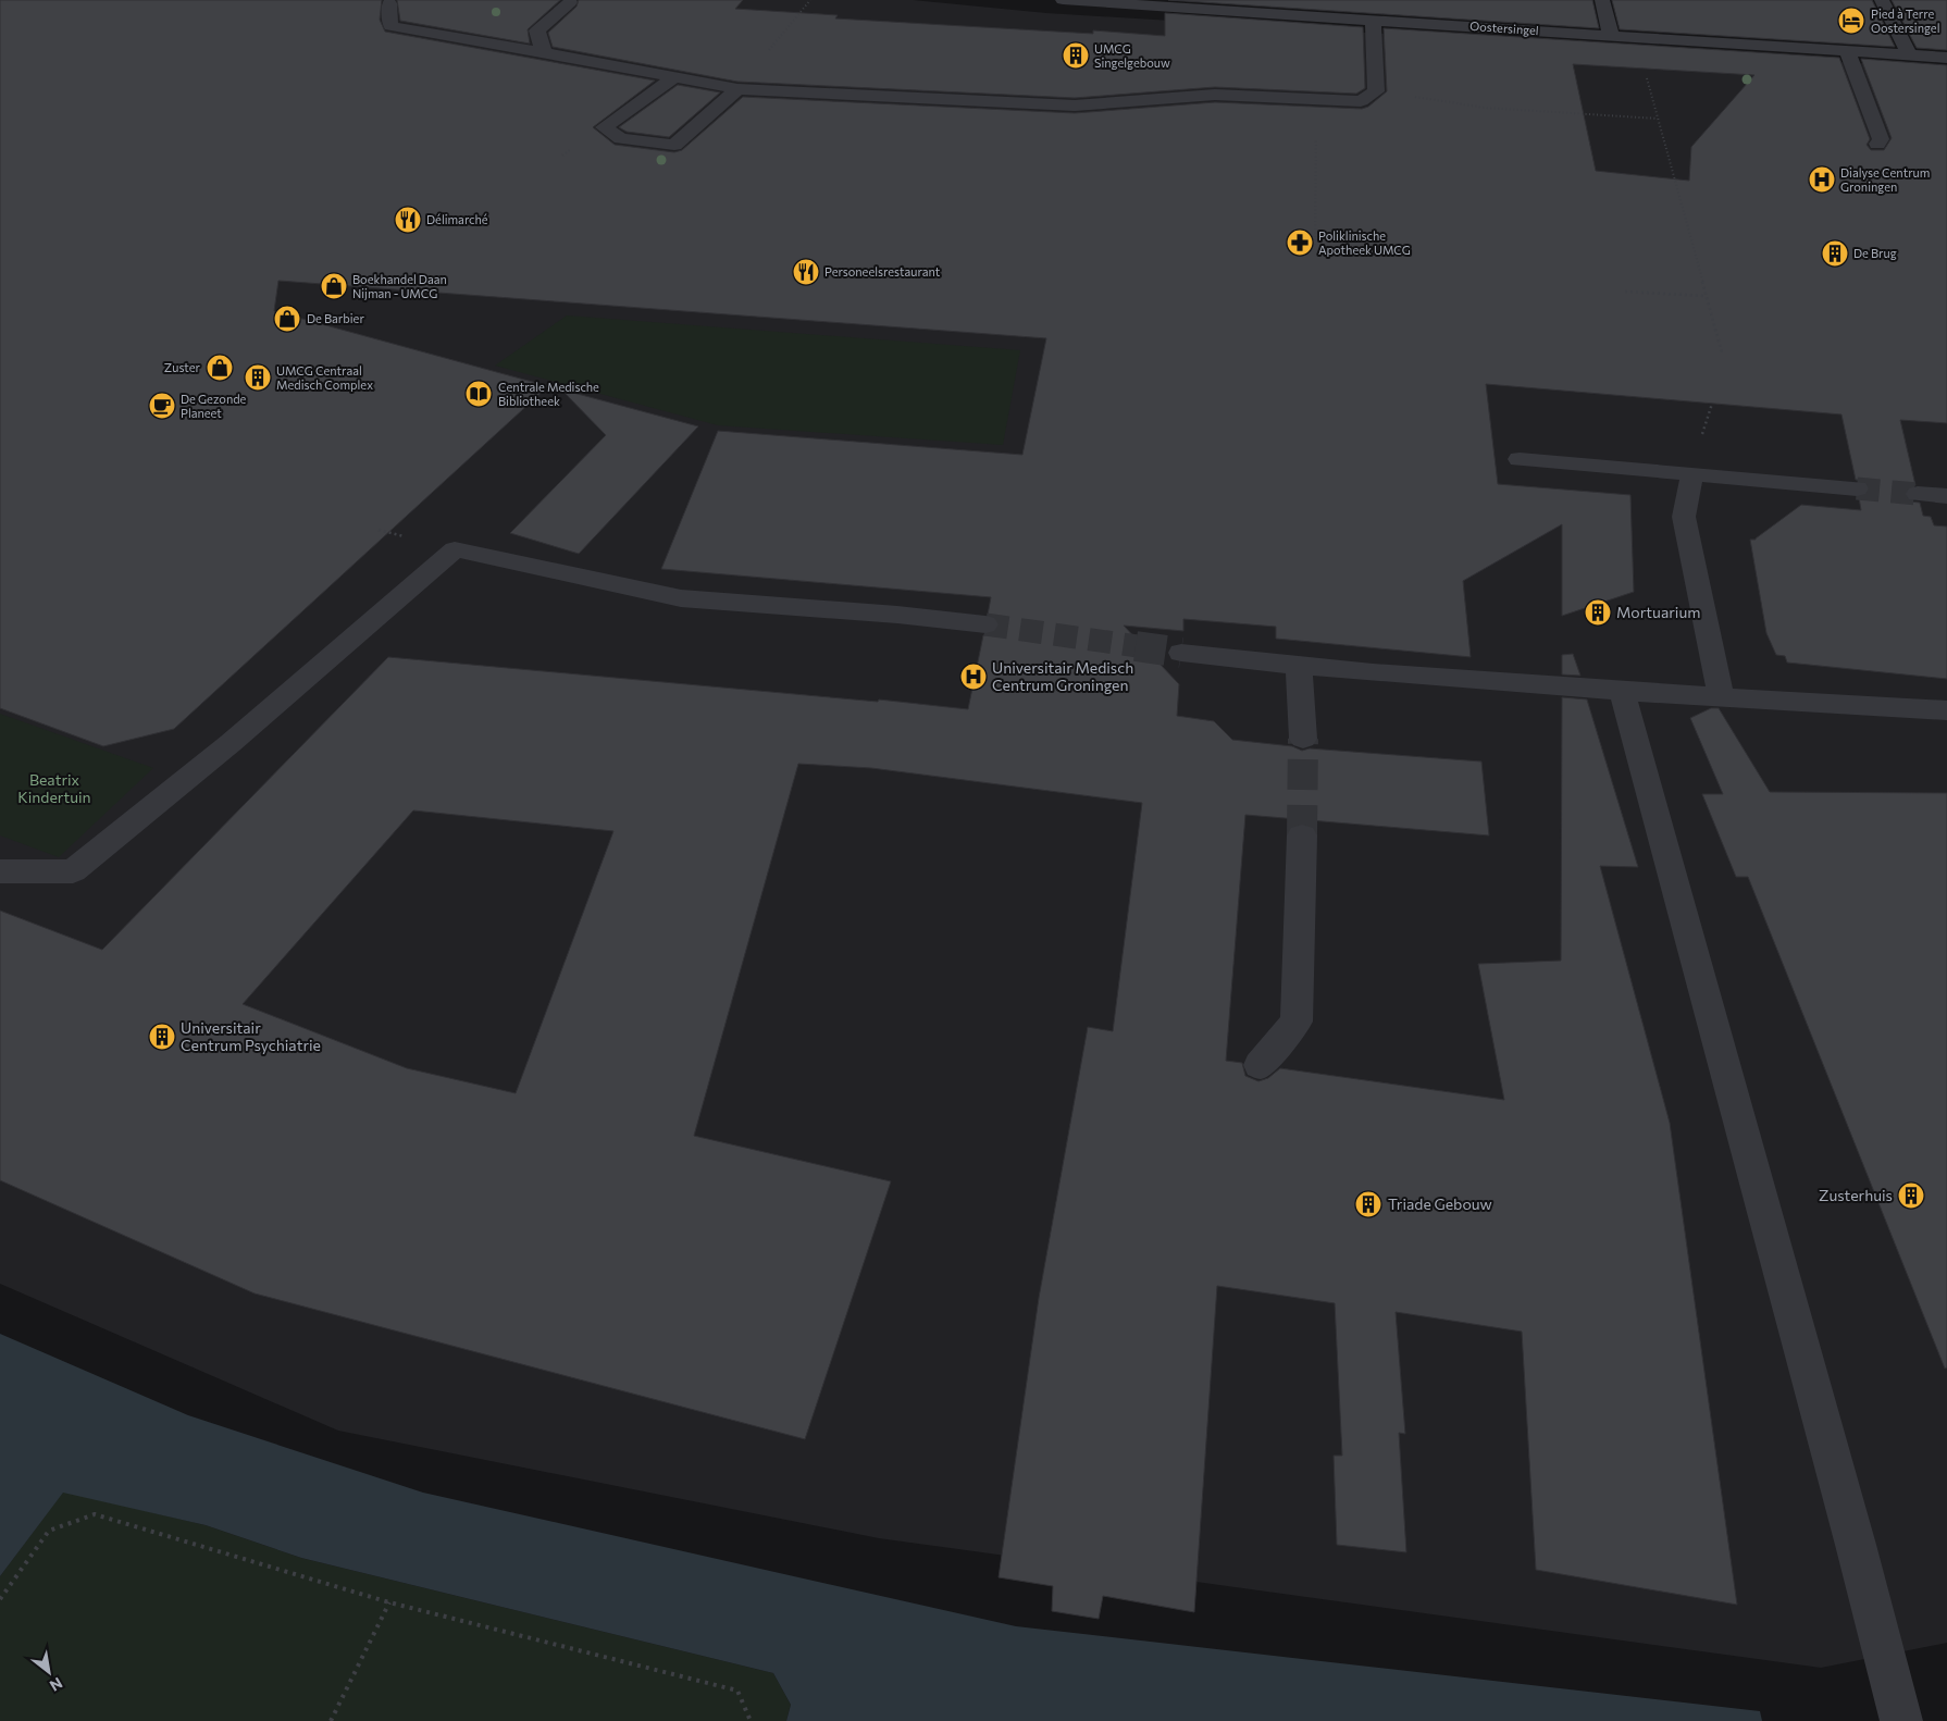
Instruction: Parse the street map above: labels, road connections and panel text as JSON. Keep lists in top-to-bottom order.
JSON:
{
  "streets": {
    "street": ["Oostersingel"]
  },
  "parks": ["Beatrix Kindertuin"],
  "places": {
    "hotel": ["Pied à Terre Oostersingel"],
    "building": [
      "UMCG Singelgebouw",
      "De Brug",
      "UMCG Centraal Medisch Complex",
      "Mortuarium",
      "Universitair Centrum Psychiatrie",
      "Zusterhuis",
      "Triade Gebouw"
    ],
    "hospital": ["Dialyse Centrum Groningen", "Universitair Medisch Centrum Groningen"],
    "restaurant": ["Délimarché", "Personeelsrestaurant"],
    "pharmacy": ["Poliklinische Apotheek UMCG"],
    "shop": ["Boekhandel Daan Nijman - UMCG", "De Barbier", "Zuster"],
    "library": ["Centrale Medische Bibliotheek"],
    "cafe": ["De Gezonde Planeet"]
  },
  "north": "bottom right"
}
